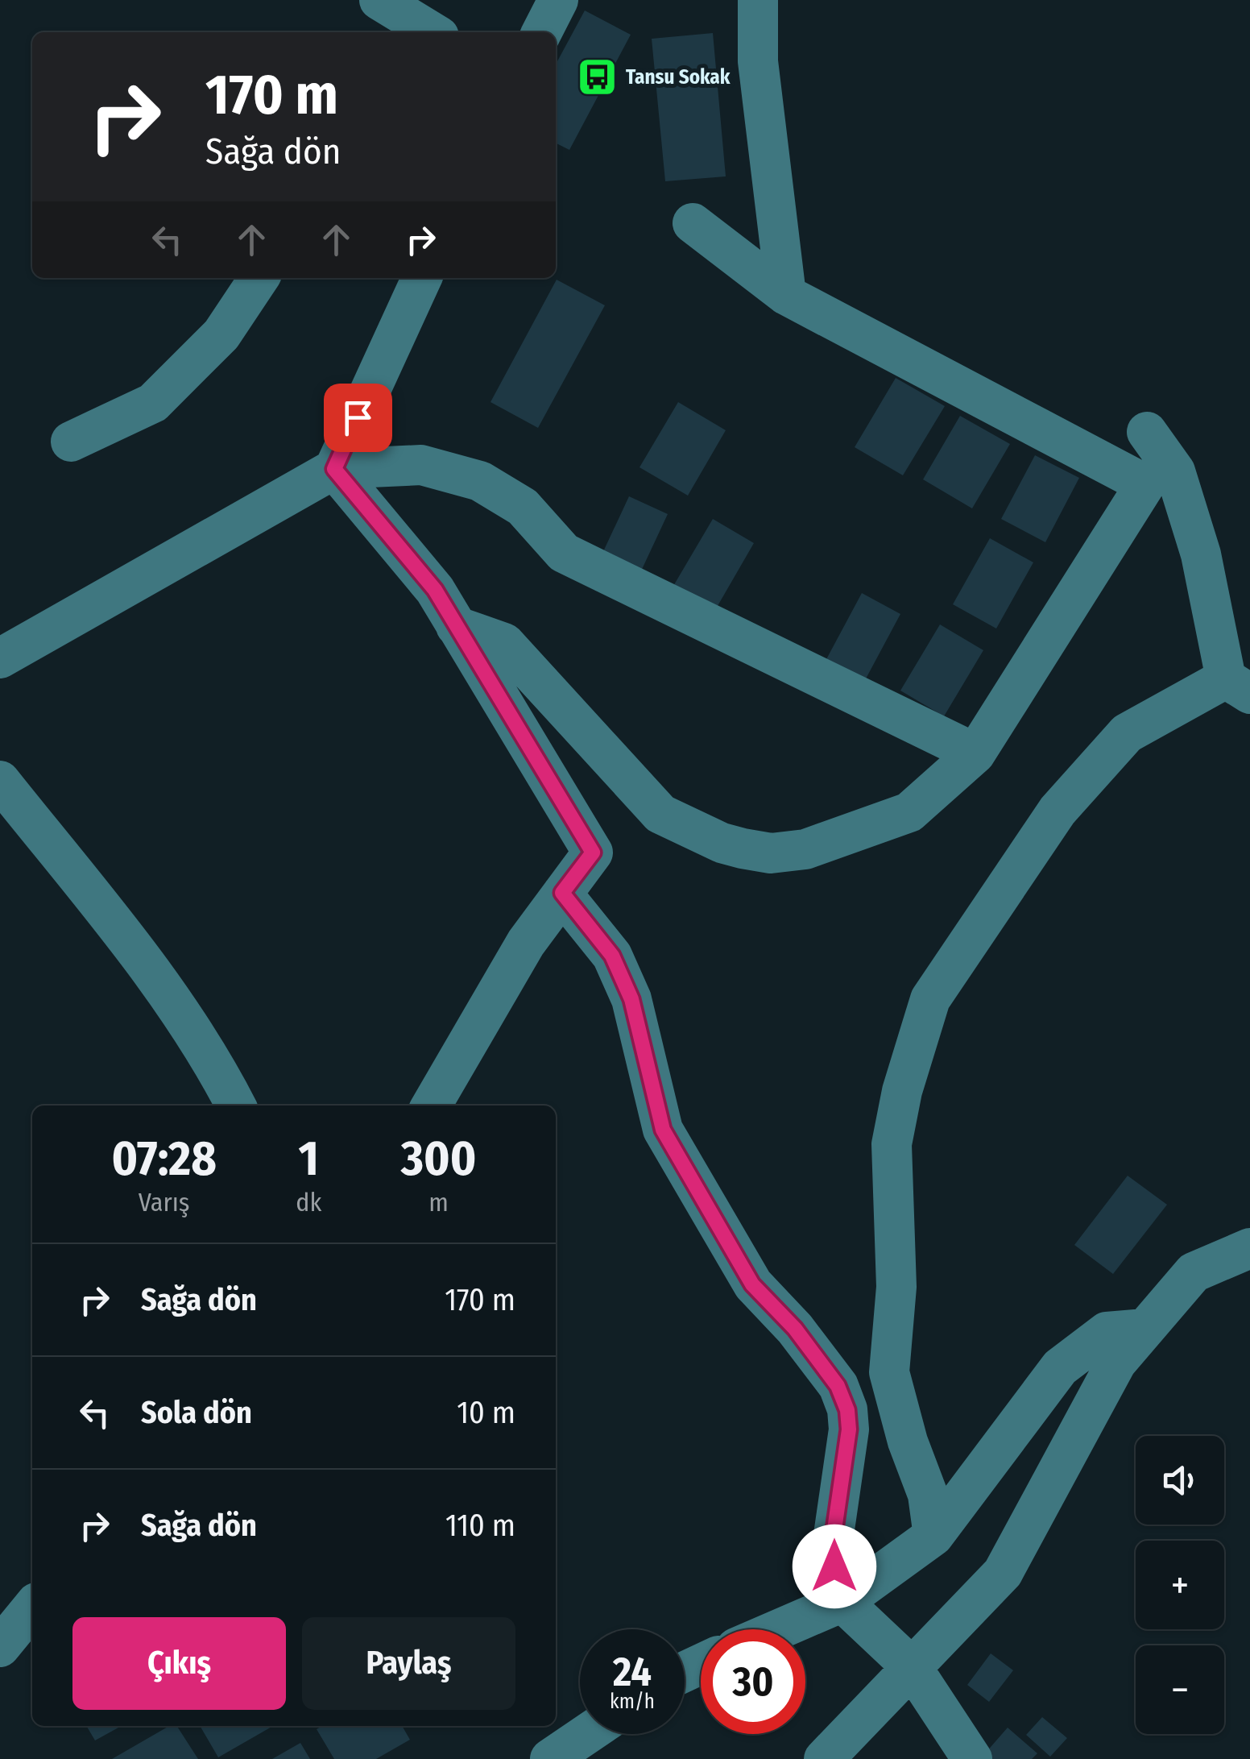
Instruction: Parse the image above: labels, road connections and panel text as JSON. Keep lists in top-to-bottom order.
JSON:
{
  "places": {
    "bus stop": ["Tansu Sokak"]
  },
  "page": {
    "turn": ["170 m", "Sağa dön"],
    "eta": [
      "07:28",
      "Varış",
      "1",
      "dk",
      "300",
      "m"
    ],
    "list": [
      {
        "name": "Sağa dön",
        "value": "170 m"
      },
      {
        "name": "Sola dön",
        "value": "10 m"
      },
      {
        "name": "Sağa dön",
        "value": "110 m"
      }
    ],
    "map_buttons": ["+", "−"],
    "buttons": ["Çıkış", "Paylaş"],
    "speed": "24 km/h",
    "limit": "30"
  }
}
